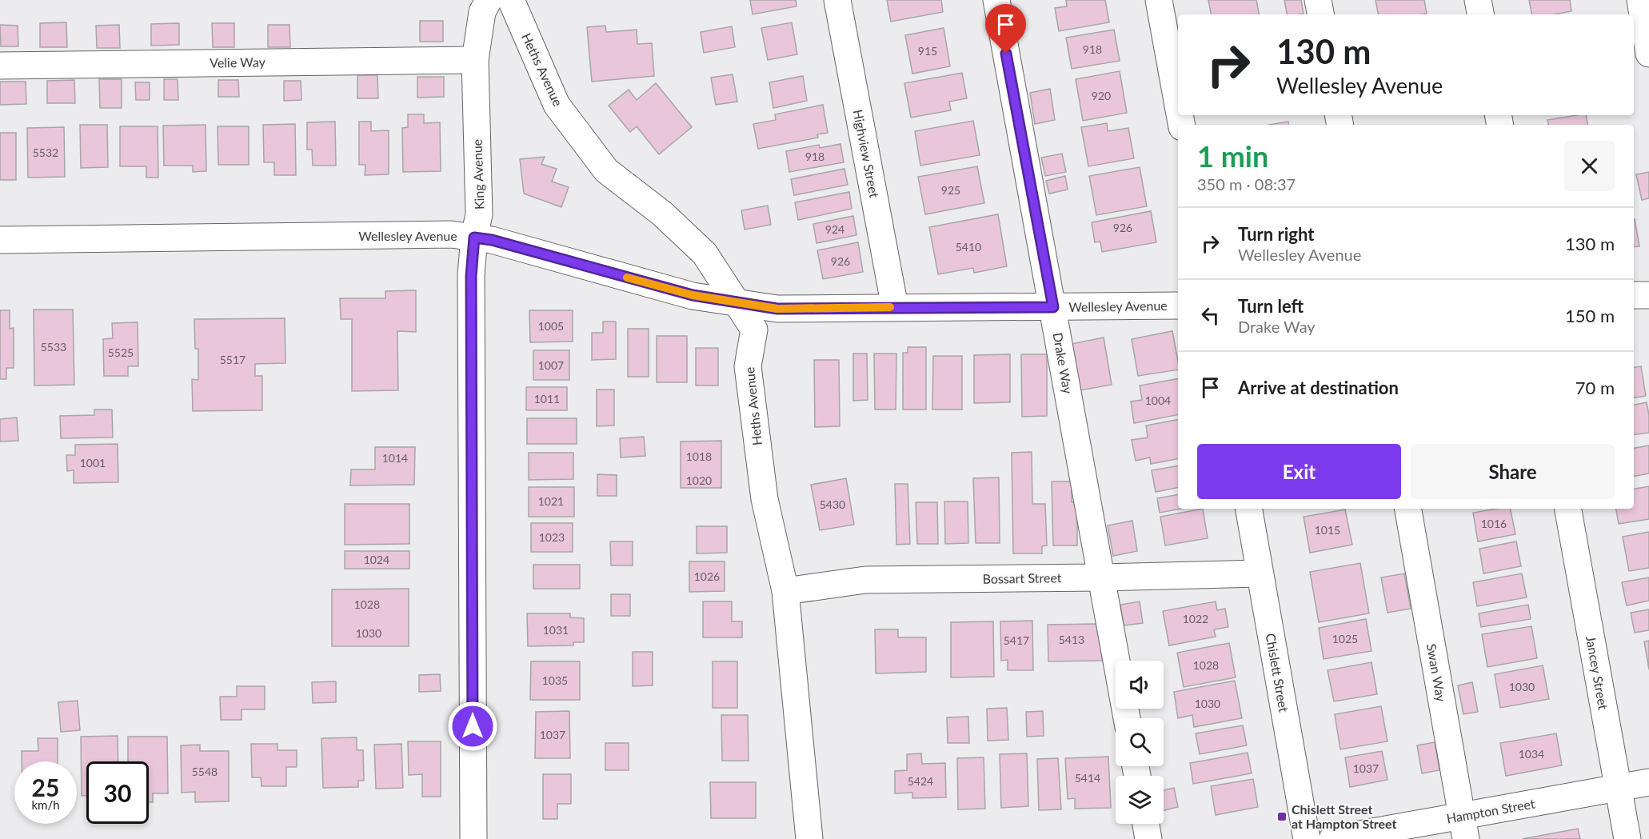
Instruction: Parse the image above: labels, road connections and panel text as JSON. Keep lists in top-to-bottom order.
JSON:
{
  "streets": {
    "street": [
      "Velie Way",
      "Heths Avenue",
      "Highview Street",
      "King Avenue",
      "Wellesley Avenue",
      "Drake Way",
      "Bossart Street",
      "Chislett Street",
      "Swan Way",
      "Jancey Street",
      "Hampton Street"
    ]
  },
  "crossings": [
    ["Velie Way", "King Avenue"],
    ["Heths Avenue", "Wellesley Avenue"],
    ["Heths Avenue", "Bossart Street"],
    ["Highview Street", "Wellesley Avenue"],
    ["King Avenue", "Wellesley Avenue"],
    ["Wellesley Avenue", "Drake Way"],
    ["Drake Way", "Bossart Street"],
    ["Bossart Street", "Chislett Street"],
    ["Swan Way", "Hampton Street"],
    ["Jancey Street", "Hampton Street"]
  ],
  "places": {
    "transit": ["Chislett Street at Hampton Street"]
  },
  "house_numbers": [
    "918",
    "915",
    "920",
    "5532",
    "918",
    "925",
    "926",
    "924",
    "5410",
    "926",
    "1005",
    "5533",
    "5525",
    "5517",
    "1007",
    "1011",
    "1004",
    "1018",
    "1014",
    "1001",
    "1020",
    "1021",
    "5430",
    "1016",
    "1015",
    "1023",
    "1024",
    "1026",
    "1028",
    "1022",
    "1031",
    "1030",
    "1025",
    "5413",
    "5417",
    "1028",
    "1035",
    "1030",
    "1030",
    "1037",
    "1034",
    "1037",
    "5548",
    "5414",
    "5424"
  ],
  "page": {
    "turn": ["130 m", "Wellesley Avenue"],
    "heading": ["1 min", "350 m · 08:37"],
    "list": [
      {
        "name": "Turn right",
        "note": "Wellesley Avenue",
        "value": "130 m"
      },
      {
        "name": "Turn left",
        "note": "Drake Way",
        "value": "150 m"
      },
      {
        "name": "Arrive at destination",
        "value": "70 m"
      }
    ],
    "buttons": ["Exit", "Share"],
    "speed": "25 km/h",
    "limit": "30"
  }
}
